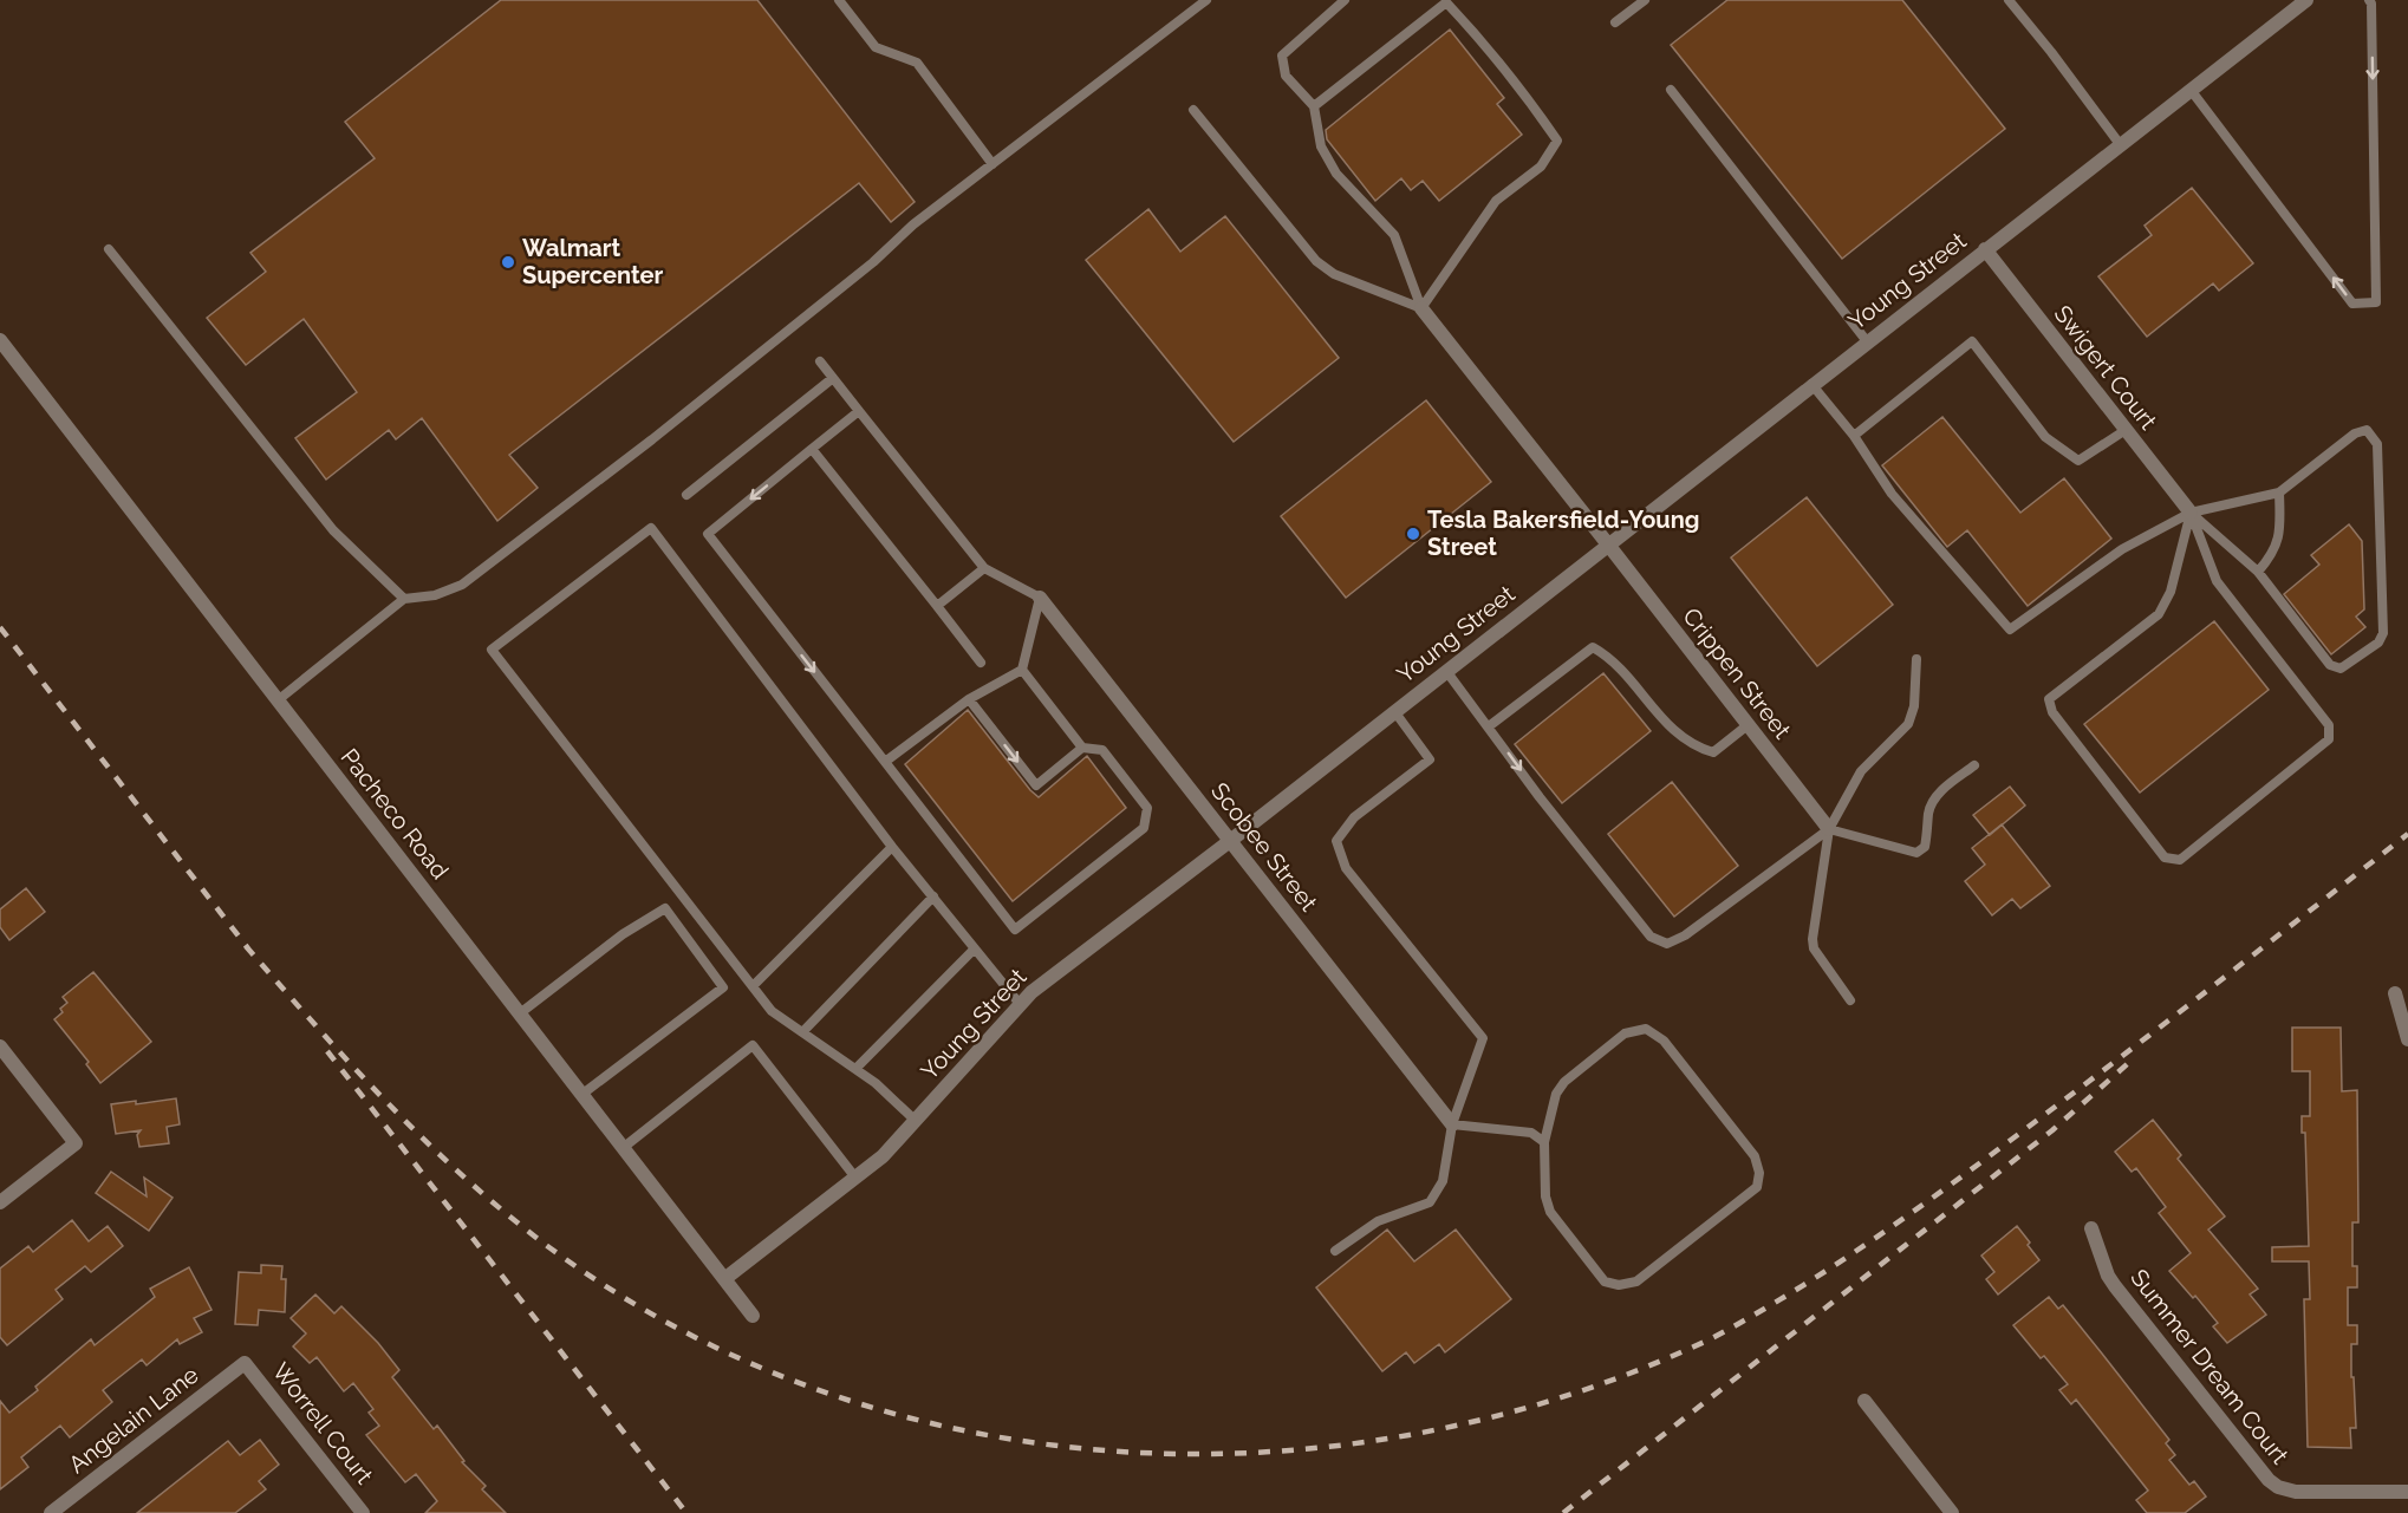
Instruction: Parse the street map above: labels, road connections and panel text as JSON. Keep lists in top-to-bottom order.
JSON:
{
  "streets": {
    "street": [
      "Young Street",
      "Swigert Court",
      "Crippen Street",
      "Pacheco Road",
      "Scobee Street",
      "Summer Dream Court",
      "Angelain Lane",
      "Worrell Court"
    ]
  },
  "crossings": [
    ["Young Street", "Swigert Court"],
    ["Young Street", "Crippen Street"],
    ["Young Street", "Pacheco Road"],
    ["Young Street", "Scobee Street"],
    ["Angelain Lane", "Worrell Court"]
  ],
  "places": ["Walmart Supercenter", "Tesla Bakersfield-Young Street"]
}
